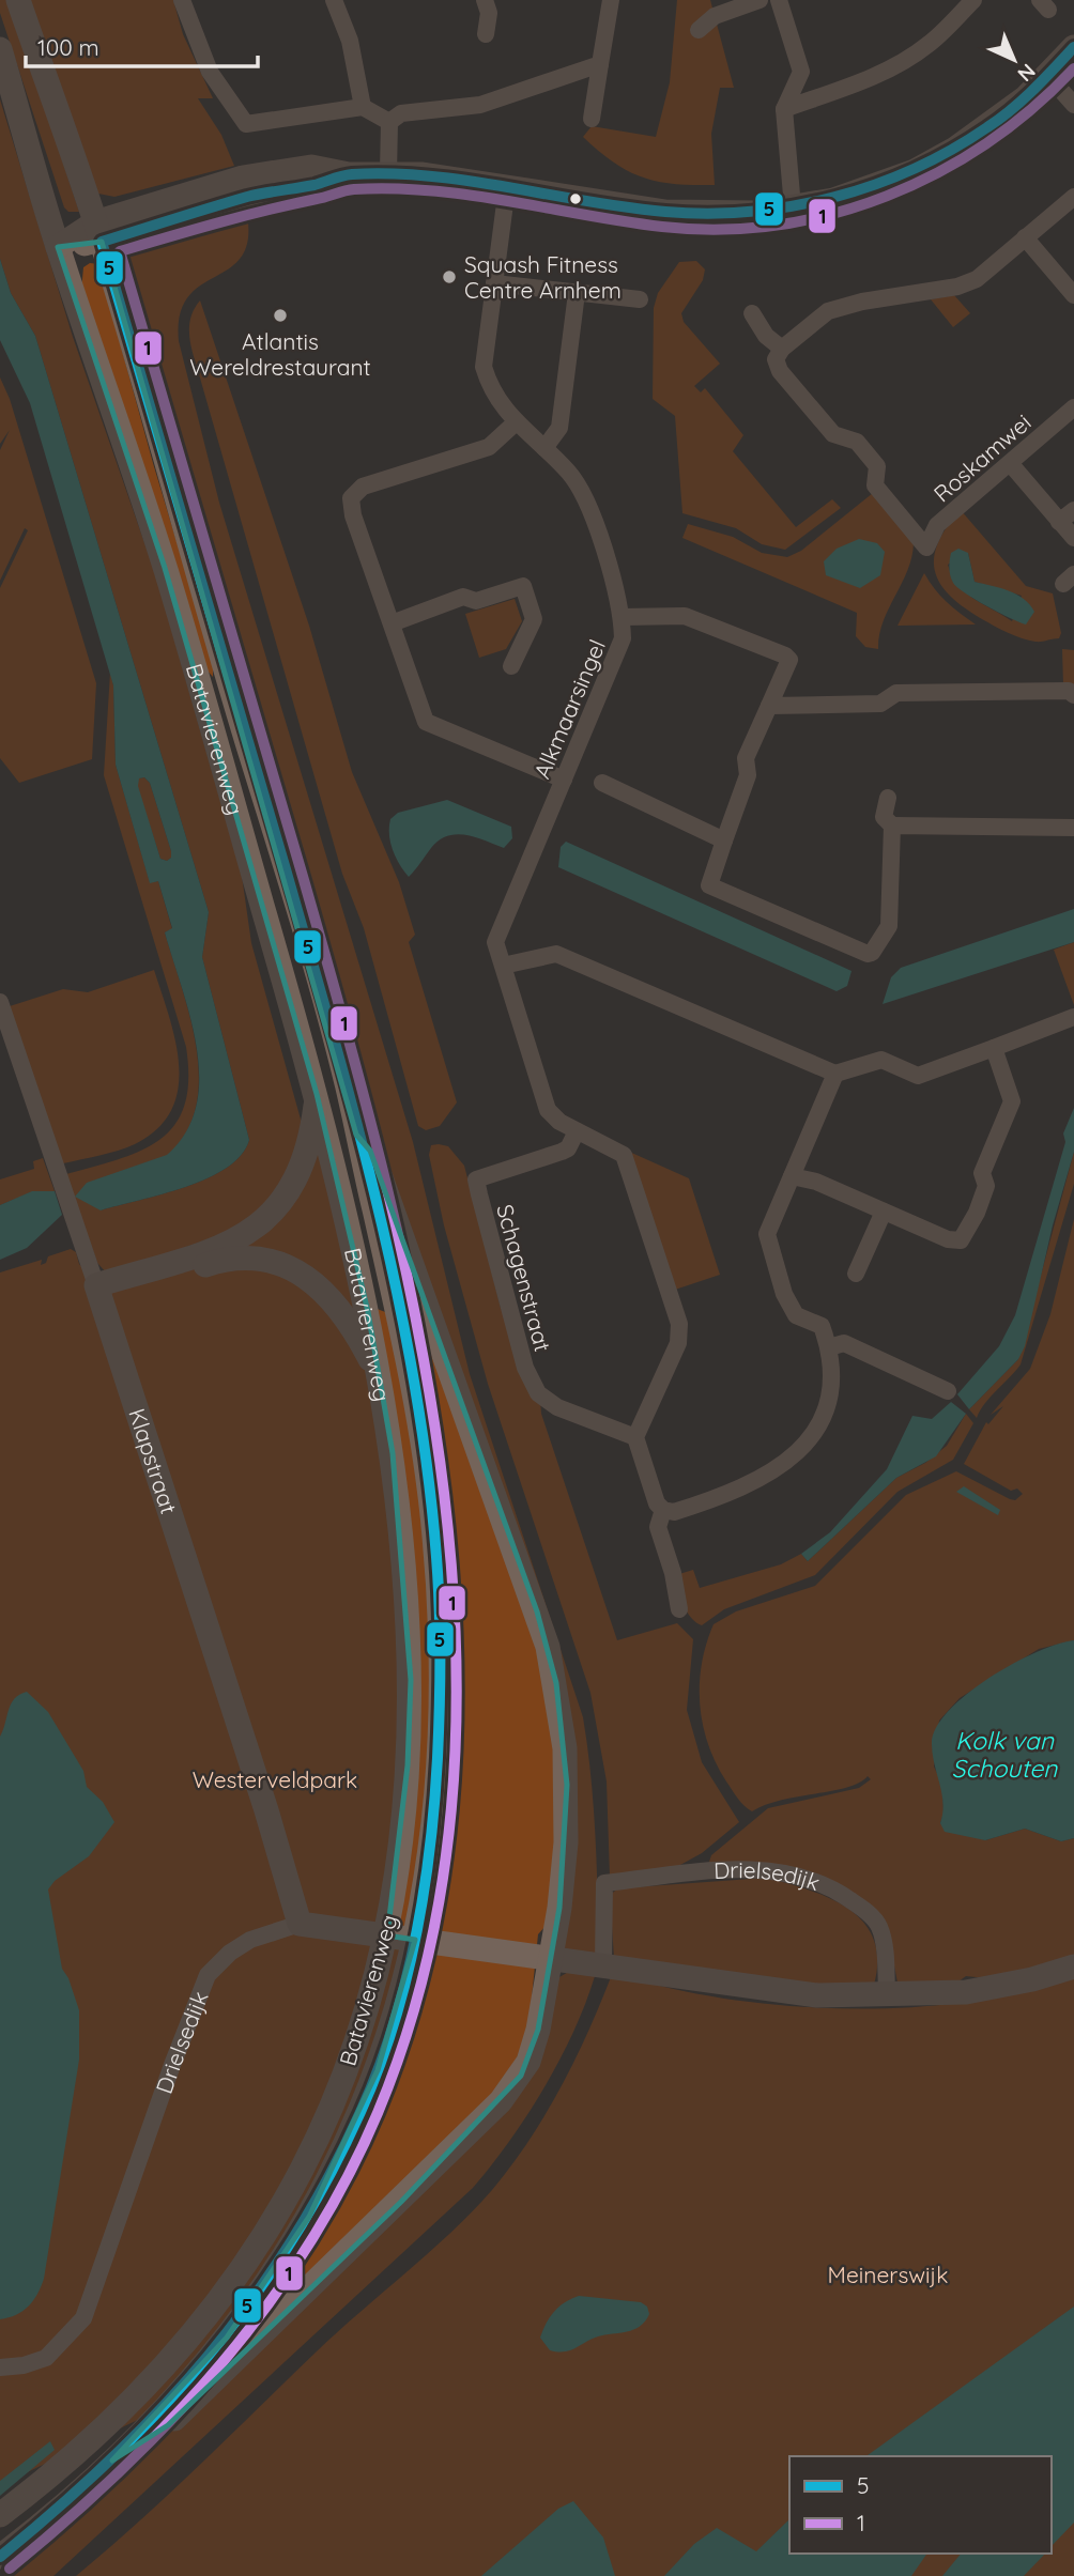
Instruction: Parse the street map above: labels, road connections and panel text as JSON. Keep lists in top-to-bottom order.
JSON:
{
  "streets": {
    "main road": ["Batavierenweg", "Klapstraat", "Drielsedijk"],
    "street": ["Roskamwei", "Alkmaarsingel", "Schagenstraat"]
  },
  "crossings": [
    ["Alkmaarsingel", "Schagenstraat"],
    ["Klapstraat", "Drielsedijk"]
  ],
  "water": ["Kolk van Schouten"],
  "parks": ["Westerveldpark", "Meinerswijk"],
  "places": ["Squash Fitness Centre Arnhem", "Atlantis Wereldrestaurant"],
  "lines": ["transit line 5", "transit line 1"],
  "legend": ["5", "1"],
  "scale_bar": "100 m",
  "north": "bottom right"
}
